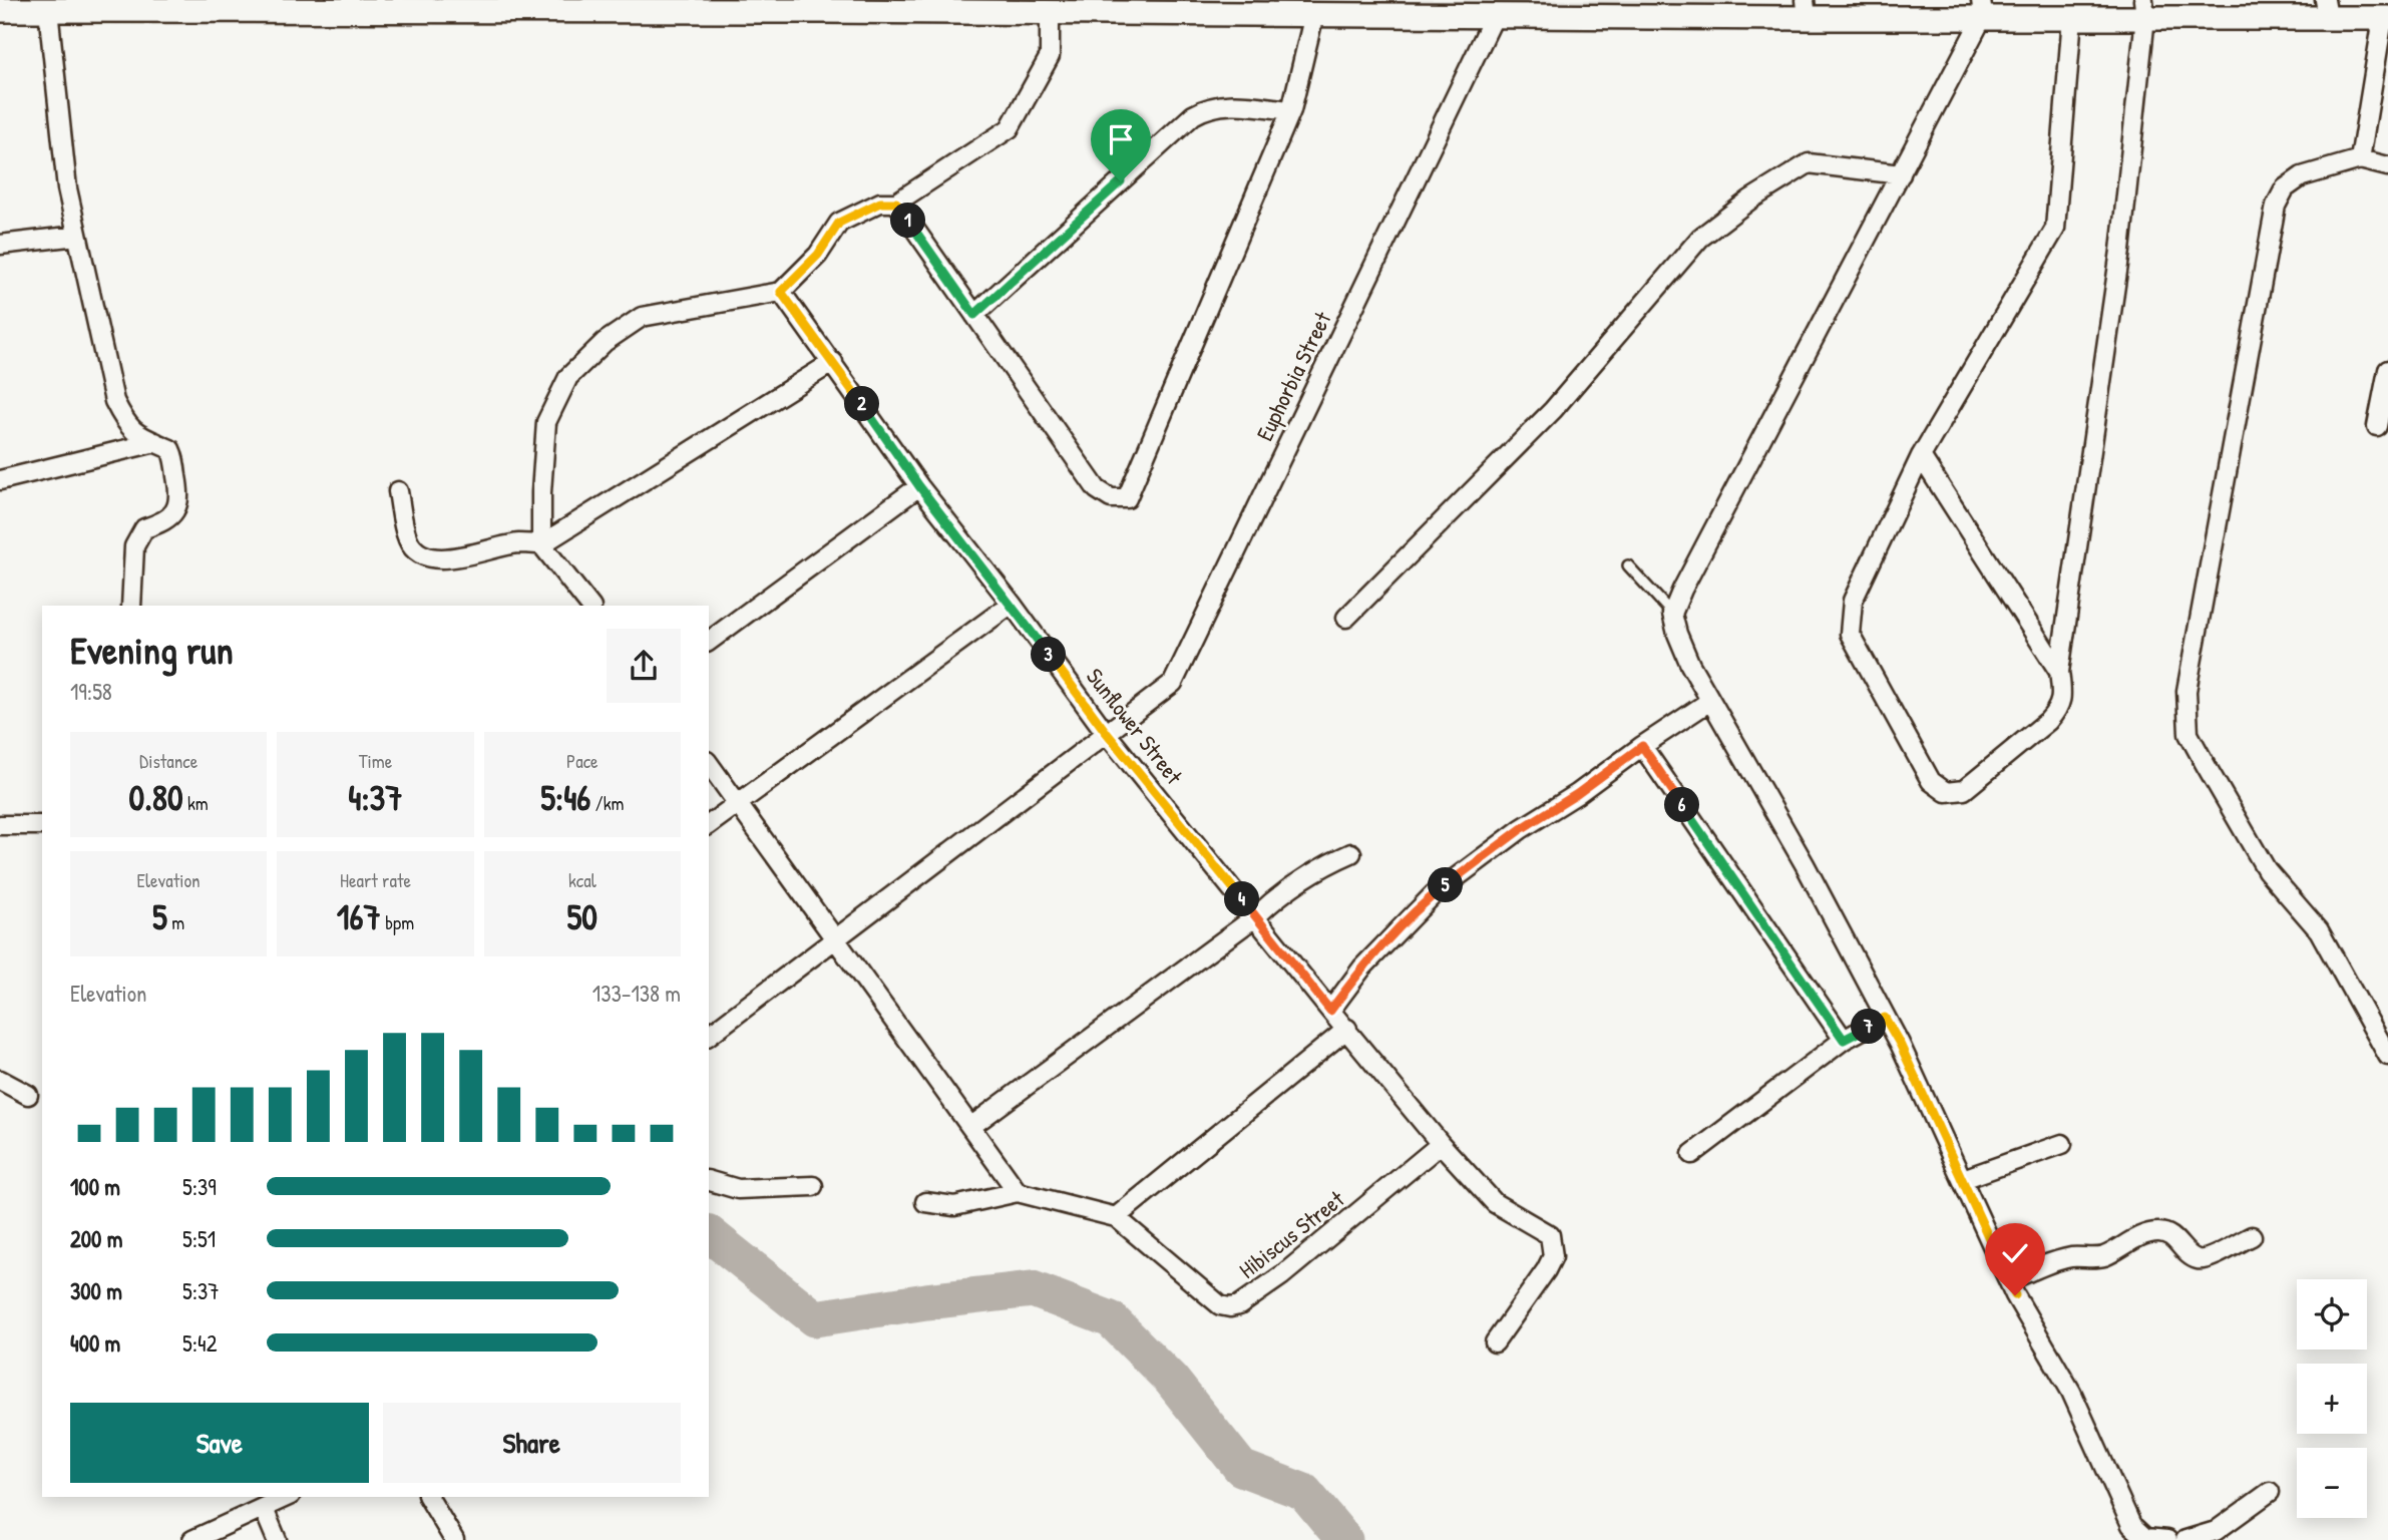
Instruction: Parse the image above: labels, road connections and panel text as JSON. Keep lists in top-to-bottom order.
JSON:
{
  "streets": {
    "street": ["Euphorbia Street", "Sunflower Street", "Hibiscus Street"]
  },
  "crossings": [
    ["Euphorbia Street", "Sunflower Street"],
    ["Sunflower Street", "Hibiscus Street"]
  ],
  "page": {
    "pins": [
      "1",
      "2",
      "3",
      "6",
      "5",
      "4",
      "7"
    ],
    "heading": ["Evening run", "19:58"],
    "stats": [
      ["Distance", "0.80 km"],
      ["Time", "4:37"],
      ["Pace", "5:46 /km"],
      ["Elevation", "5 m"],
      ["Heart rate", "167 bpm"],
      ["kcal", "50"]
    ],
    "chart": ["Elevation", "133–138 m"],
    "list": [
      {
        "name": "100 m",
        "note": "5:39"
      },
      {
        "name": "200 m",
        "note": "5:51"
      },
      {
        "name": "300 m",
        "note": "5:37"
      },
      {
        "name": "400 m",
        "note": "5:42"
      }
    ],
    "map_buttons": ["+", "−"],
    "buttons": ["Save", "Share"]
  }
}
